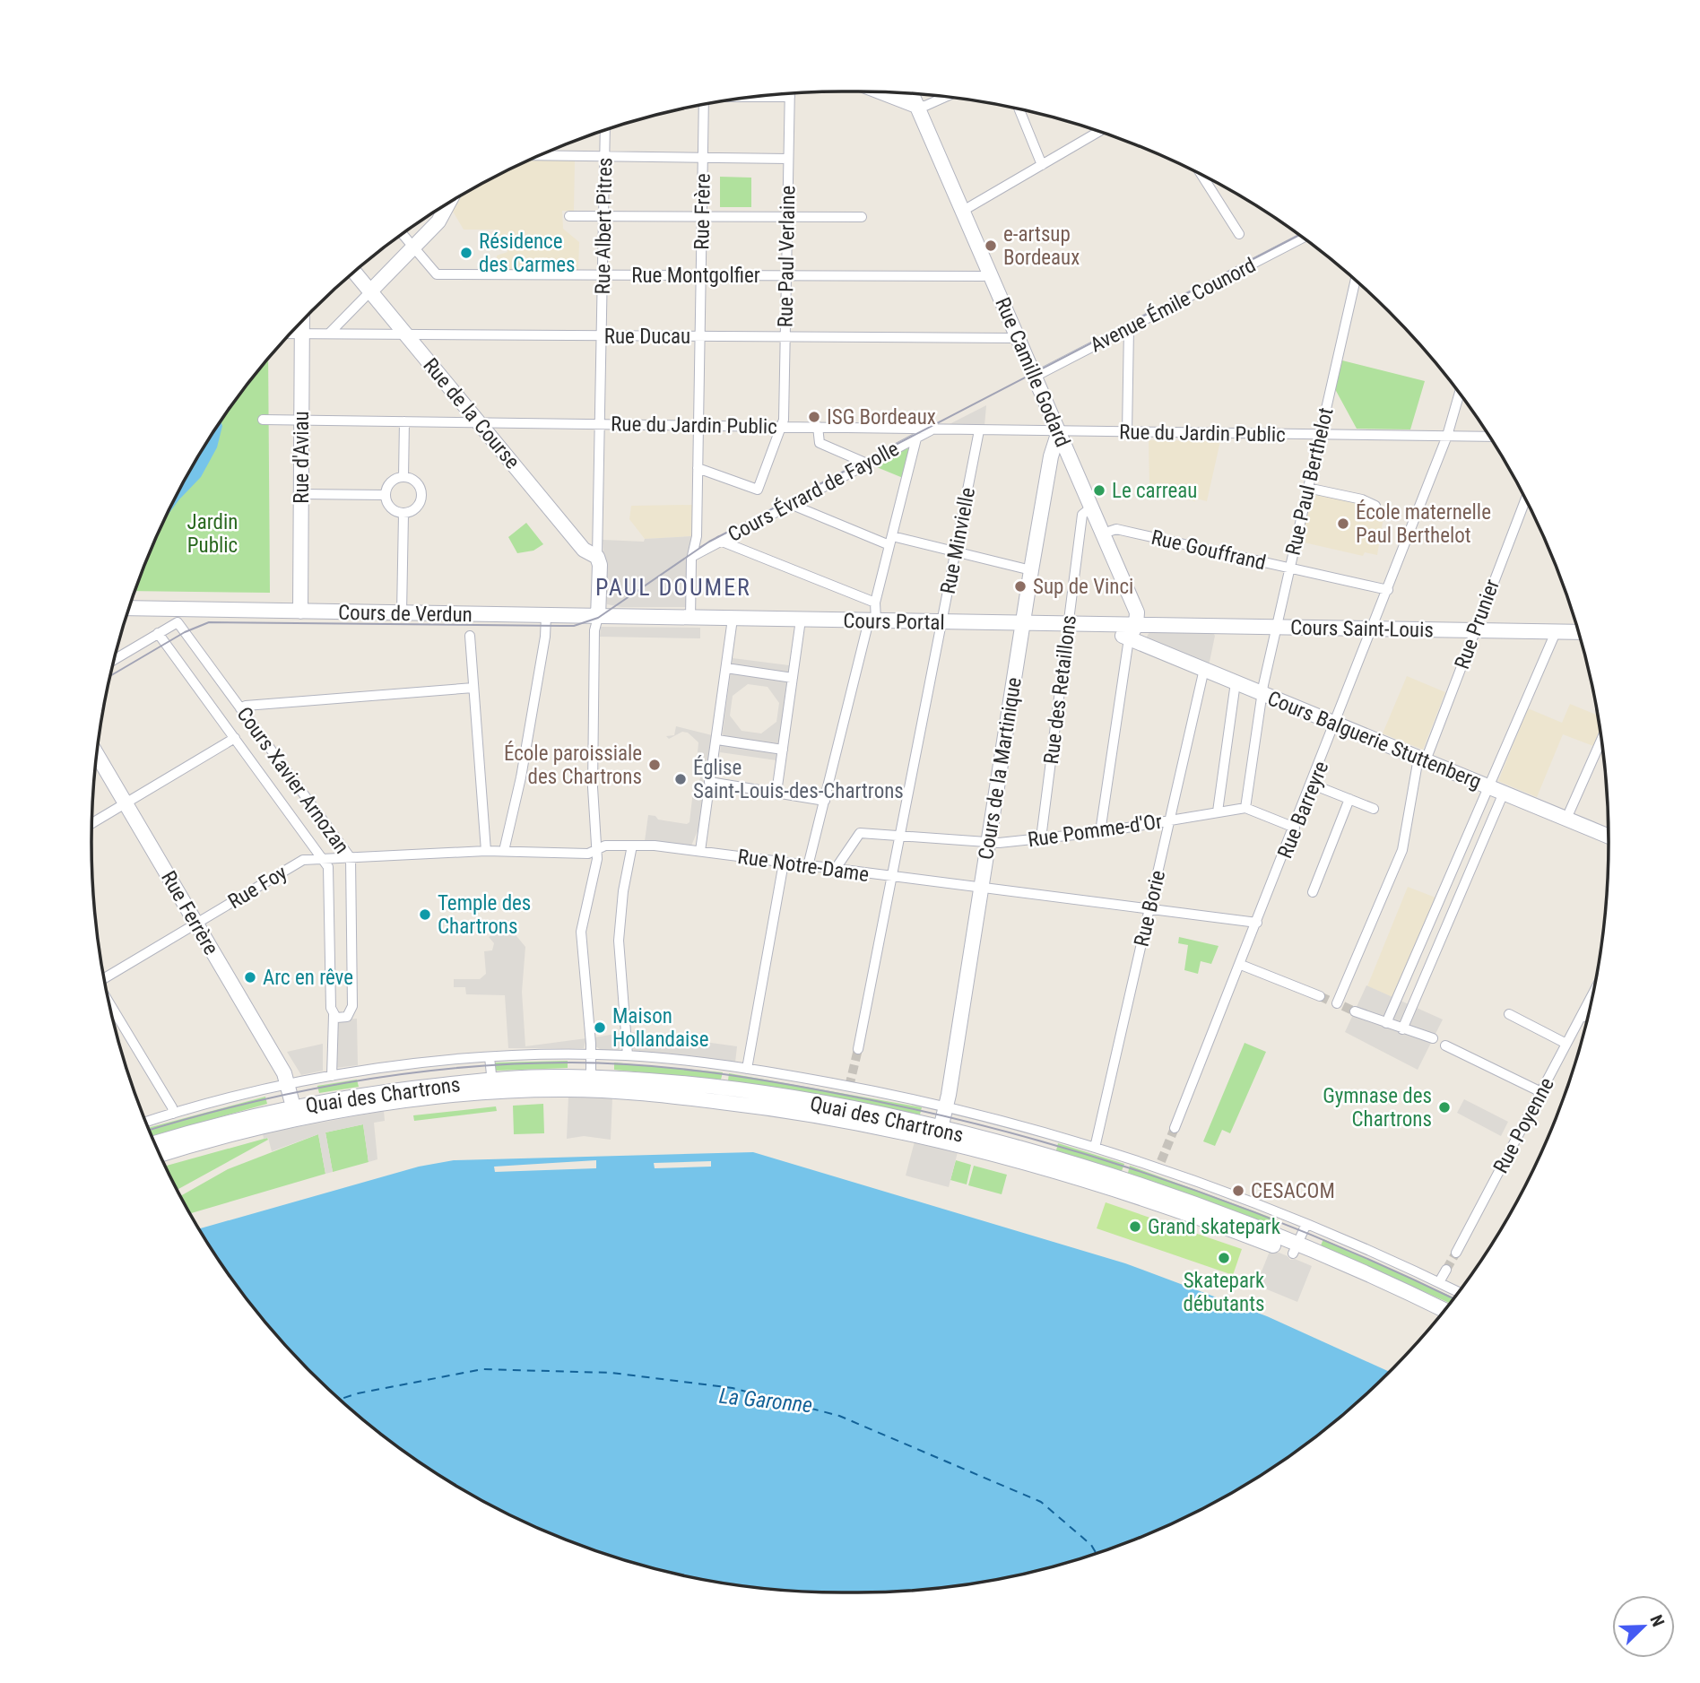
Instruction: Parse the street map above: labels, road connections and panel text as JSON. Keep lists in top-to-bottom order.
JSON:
{
  "streets": {
    "main road": [
      "Rue Camille Godard",
      "Rue de la Course",
      "Rue d'Aviau",
      "Cours de Verdun",
      "Cours Portal",
      "Cours Saint-Louis",
      "Cours Balguerie Stuttenberg",
      "Cours de la Martinique",
      "Rue Ferrère",
      "Quai des Chartrons"
    ],
    "street": [
      "Rue Frère",
      "Rue Albert Pitres",
      "Rue Paul Verlaine",
      "Rue Montgolfier",
      "Avenue Émile Counord",
      "Rue Ducau",
      "Rue du Jardin Public",
      "Rue Paul Berthelot",
      "Cours Évrard de Fayolle",
      "Rue Minvielle",
      "Rue Gouffrand",
      "Rue Prunier",
      "Rue des Retaillons",
      "Cours Xavier Arnozan",
      "Rue Barreyre",
      "Rue Pomme-d'Or",
      "Rue Notre-Dame",
      "Rue Foy",
      "Rue Borie",
      "Rue Poyenne"
    ]
  },
  "crossings": [
    ["Rue Frère", "Rue Paul Verlaine"],
    ["Rue Frère", "Rue Montgolfier"],
    ["Rue Frère", "Rue Ducau"],
    ["Rue Frère", "Rue du Jardin Public"],
    ["Rue Frère", "Cours Évrard de Fayolle"],
    ["Rue Frère", "Cours de Verdun"],
    ["Rue Frère", "Cours Portal"],
    ["Rue Albert Pitres", "Rue Montgolfier"],
    ["Rue Albert Pitres", "Rue Ducau"],
    ["Rue Albert Pitres", "Rue de la Course"],
    ["Rue Albert Pitres", "Rue du Jardin Public"],
    ["Rue Paul Verlaine", "Rue Montgolfier"],
    ["Rue Paul Verlaine", "Rue Ducau"],
    ["Rue Paul Verlaine", "Rue du Jardin Public"],
    ["Rue Montgolfier", "Rue Camille Godard"],
    ["Avenue Émile Counord", "Rue Camille Godard"],
    ["Rue Ducau", "Rue Camille Godard"],
    ["Rue Ducau", "Rue de la Course"],
    ["Rue Ducau", "Rue d'Aviau"],
    ["Rue Camille Godard", "Rue du Jardin Public"],
    ["Rue Camille Godard", "Rue Gouffrand"],
    ["Rue Camille Godard", "Cours Portal"],
    ["Rue Camille Godard", "Cours Saint-Louis"],
    ["Rue Camille Godard", "Rue des Retaillons"],
    ["Rue Camille Godard", "Cours Balguerie Stuttenberg"],
    ["Rue Camille Godard", "Cours de la Martinique"],
    ["Rue de la Course", "Rue du Jardin Public"],
    ["Rue du Jardin Public", "Rue d'Aviau"],
    ["Rue du Jardin Public", "Rue Paul Berthelot"],
    ["Rue du Jardin Public", "Cours Évrard de Fayolle"],
    ["Rue du Jardin Public", "Rue Minvielle"],
    ["Rue du Jardin Public", "Cours de la Martinique"],
    ["Rue du Jardin Public", "Rue Barreyre"],
    ["Rue d'Aviau", "Cours de Verdun"],
    ["Rue Paul Berthelot", "Rue Gouffrand"],
    ["Rue Paul Berthelot", "Cours Saint-Louis"],
    ["Rue Paul Berthelot", "Cours Balguerie Stuttenberg"],
    ["Rue Paul Berthelot", "Rue Pomme-d'Or"],
    ["Rue Minvielle", "Cours Portal"],
    ["Rue Minvielle", "Rue Pomme-d'Or"],
    ["Rue Minvielle", "Rue Notre-Dame"],
    ["Rue Gouffrand", "Rue Barreyre"],
    ["Cours de Verdun", "Cours Portal"],
    ["Cours de Verdun", "Cours Xavier Arnozan"],
    ["Cours Portal", "Cours Saint-Louis"],
    ["Cours Portal", "Rue des Retaillons"],
    ["Cours Portal", "Cours Balguerie Stuttenberg"],
    ["Cours Portal", "Cours de la Martinique"],
    ["Rue Prunier", "Cours Saint-Louis"],
    ["Rue Prunier", "Cours Balguerie Stuttenberg"],
    ["Cours Saint-Louis", "Cours Balguerie Stuttenberg"],
    ["Cours Saint-Louis", "Rue Barreyre"],
    ["Rue des Retaillons", "Rue Pomme-d'Or"],
    ["Cours Balguerie Stuttenberg", "Rue Barreyre"],
    ["Cours Balguerie Stuttenberg", "Rue Borie"],
    ["Cours de la Martinique", "Rue Pomme-d'Or"],
    ["Cours de la Martinique", "Rue Notre-Dame"],
    ["Cours de la Martinique", "Quai des Chartrons"],
    ["Cours Xavier Arnozan", "Rue Notre-Dame"],
    ["Cours Xavier Arnozan", "Rue Foy"],
    ["Cours Xavier Arnozan", "Quai des Chartrons"],
    ["Rue Barreyre", "Rue Pomme-d'Or"],
    ["Rue Barreyre", "Rue Notre-Dame"],
    ["Rue Pomme-d'Or", "Rue Notre-Dame"],
    ["Rue Pomme-d'Or", "Rue Borie"],
    ["Rue Notre-Dame", "Rue Foy"],
    ["Rue Notre-Dame", "Rue Borie"],
    ["Rue Foy", "Rue Ferrère"],
    ["Rue Borie", "Quai des Chartrons"],
    ["Rue Ferrère", "Quai des Chartrons"]
  ],
  "districts": ["PAUL DOUMER"],
  "water": ["La Garonne"],
  "parks": ["Jardin Public"],
  "places": [
    "e-artsup Bordeaux",
    "Résidence des Carmes",
    "ISG Bordeaux",
    "Le carreau",
    "École maternelle Paul Berthelot",
    "Sup de Vinci",
    "École paroissiale des Chartrons",
    "Église Saint-Louis-des-Chartrons",
    "Temple des Chartrons",
    "Arc en rêve",
    "Maison Hollandaise",
    "Gymnase des Chartrons",
    "CESACOM",
    "Grand skatepark",
    "Skatepark débutants"
  ],
  "north": "top right"
}
